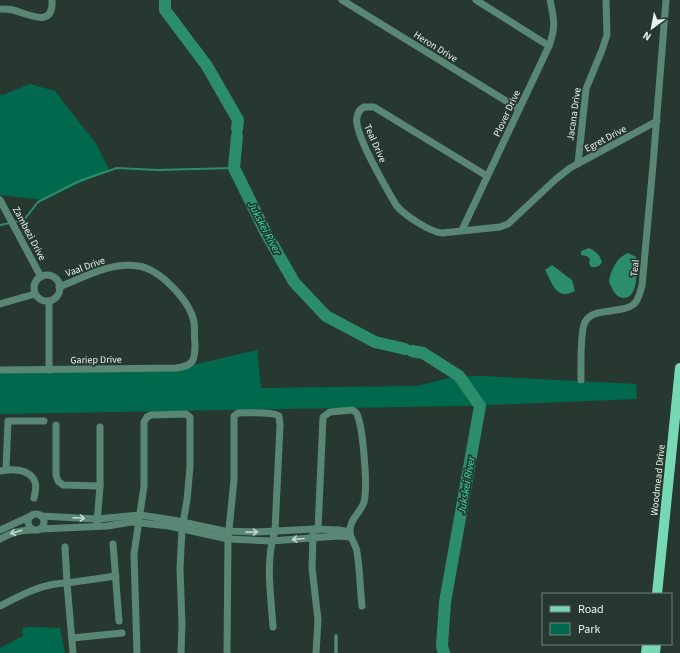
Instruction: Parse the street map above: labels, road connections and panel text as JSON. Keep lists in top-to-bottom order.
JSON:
{
  "streets": {
    "main road": ["Woodmead Drive"],
    "street": [
      "Heron Drive",
      "Plover Drive",
      "Jacana Drive",
      "Egret Drive",
      "Teal Drive",
      "Zambezi Drive",
      "Vaal Drive",
      "Teal",
      "Gariep Drive"
    ]
  },
  "crossings": [
    ["Heron Drive", "Plover Drive"],
    ["Plover Drive", "Egret Drive"],
    ["Plover Drive", "Teal Drive"],
    ["Jacana Drive", "Egret Drive"],
    ["Egret Drive", "Teal Drive"],
    ["Egret Drive", "Teal"],
    ["Zambezi Drive", "Vaal Drive"],
    ["Vaal Drive", "Gariep Drive"]
  ],
  "water": ["Jukskei River"],
  "legend": ["Road", "Park"],
  "north": "bottom left"
}
